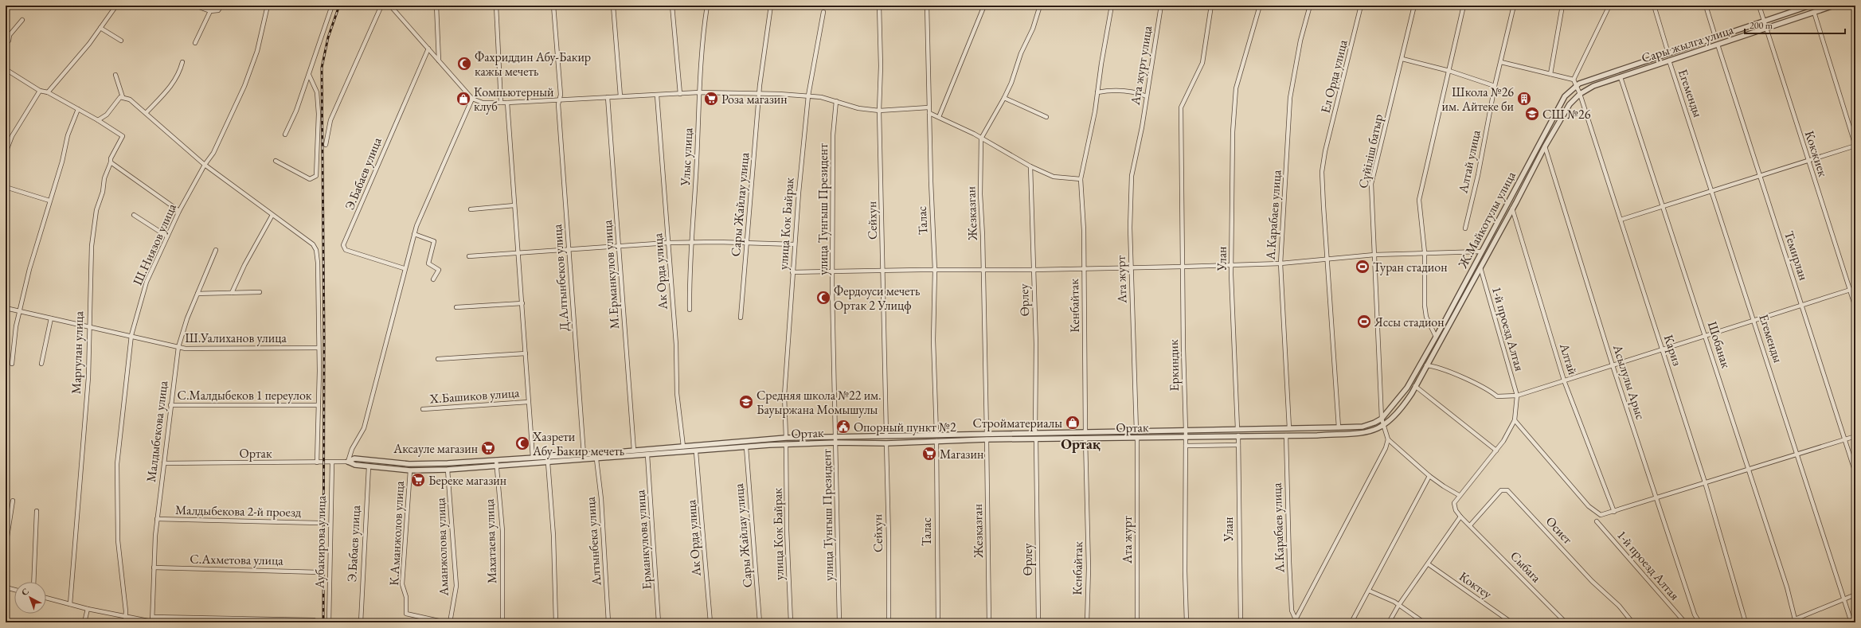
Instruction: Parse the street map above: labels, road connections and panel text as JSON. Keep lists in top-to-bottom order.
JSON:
{
  "streets": {
    "street": [
      "Сары жылга улица",
      "Ата журт улица",
      "Ел Орда улица",
      "Егеменды",
      "Сүйіліш батыр",
      "Кокжиек",
      "Улыс улица",
      "Алтай улица",
      "Э.Бабаев улица",
      "Сары Жайлау улица",
      "улица Тунгыш Президент",
      "Жезказган",
      "А.Карабаев улица",
      "Ж.Майкотулы улица",
      "Сейхун",
      "Талас",
      "улица Кок Байрак",
      "Ш.Ниязов улица",
      "Темирлан",
      "Улан",
      "Ак Орда улица",
      "М.Ерманкулов улица",
      "Д.Алтынбеков улица",
      "Ата журт",
      "Өрлеу",
      "Кенбайтак",
      "1-й проезд Алтая",
      "Ш.Уалиханов улица",
      "Шобанак",
      "Кариз",
      "Маргулан улица",
      "Алтай",
      "Еркиндик",
      "Асылулы Арыс",
      "С.Малдыбеков 1 переулок",
      "Х.Башиков улица",
      "Ортак",
      "Малдыбекова улица",
      "Малдыбекова 2-й проезд",
      "Осиет",
      "К.Аманжолов улица",
      "Ерманкулова улица",
      "Махатаева улица",
      "Алтынбека улица",
      "Аубакирова улица",
      "Аманжолова улица",
      "С.Ахметова улица",
      "Сыбага",
      "Коктеу"
    ]
  },
  "crossings": [
    ["Сары жылга улица", "Егеменды"],
    ["Сары жылга улица", "Кокжиек"],
    ["Сары жылга улица", "Ж.Майкотулы улица"],
    ["Сары жылга улица", "Темирлан"],
    ["Сары жылга улица", "Шобанак"],
    ["Ата журт улица", "Ата журт"],
    ["Ел Орда улица", "Ортак"],
    ["Егеменды", "Шобанак"],
    ["Сүйіліш батыр", "Ж.Майкотулы улица"],
    ["Сүйіліш батыр", "Ортак"],
    ["Э.Бабаев улица", "Ортак"],
    ["Сары Жайлау улица", "Ортак"],
    ["улица Тунгыш Президент", "Ортак"],
    ["Жезказган", "Ортак"],
    ["А.Карабаев улица", "Ортак"],
    ["Ж.Майкотулы улица", "1-й проезд Алтая"],
    ["Ж.Майкотулы улица", "Шобанак"],
    ["Ж.Майкотулы улица", "Кариз"],
    ["Ж.Майкотулы улица", "Алтай"],
    ["Ж.Майкотулы улица", "Асылулы Арыс"],
    ["Ж.Майкотулы улица", "Ортак"],
    ["Сейхун", "Ортак"],
    ["Талас", "Ортак"],
    ["улица Кок Байрак", "Ортак"],
    ["Ш.Ниязов улица", "Ш.Уалиханов улица"],
    ["Улан", "Ортак"],
    ["Ак Орда улица", "Ортак"],
    ["М.Ерманкулов улица", "Ортак"],
    ["Д.Алтынбеков улица", "Ортак"],
    ["Ата журт", "Ортак"],
    ["Өрлеу", "Ортак"],
    ["Кенбайтак", "Ортак"],
    ["Ш.Уалиханов улица", "Маргулан улица"],
    ["Ш.Уалиханов улица", "Малдыбекова улица"],
    ["Еркиндик", "Ортак"],
    ["С.Малдыбеков 1 переулок", "Малдыбекова улица"],
    ["Х.Башиков улица", "Ортак"],
    ["Ортак", "Малдыбекова улица"],
    ["Ортак", "К.Аманжолов улица"],
    ["Ортак", "Ерманкулова улица"],
    ["Ортак", "Махатаева улица"],
    ["Ортак", "Алтынбека улица"],
    ["Ортак", "Аубакирова улица"],
    ["Ортак", "Аманжолова улица"],
    ["Малдыбекова улица", "Малдыбекова 2-й проезд"],
    ["Малдыбекова улица", "С.Ахметова улица"],
    ["Осиет", "Сыбага"]
  ],
  "districts": ["Ортақ"],
  "places": {
    "mosque": ["Фахриддин Абу-Бакир кажы мечеть", "Фердоуси мечеть Ортак 2 Улицф", "Хазрети Абу-Бакир мечеть"],
    "shop": ["Компьютерный клуб", "Стройматериалы"],
    "supermarket": [
      "Роза магазин",
      "Аксауле магазин",
      "Магазин",
      "Береке магазин"
    ],
    "building": ["Школа №26 им. Айтеке би"],
    "school or university": ["СШ №26", "Средняя школа №22 им. Бауыржана Момышулы"],
    "sports": ["Туран стадион", "Яссы стадион"],
    "public building": ["Опорный пункт №2"]
  },
  "scale_bar": "200 m",
  "north": "top left"
}
